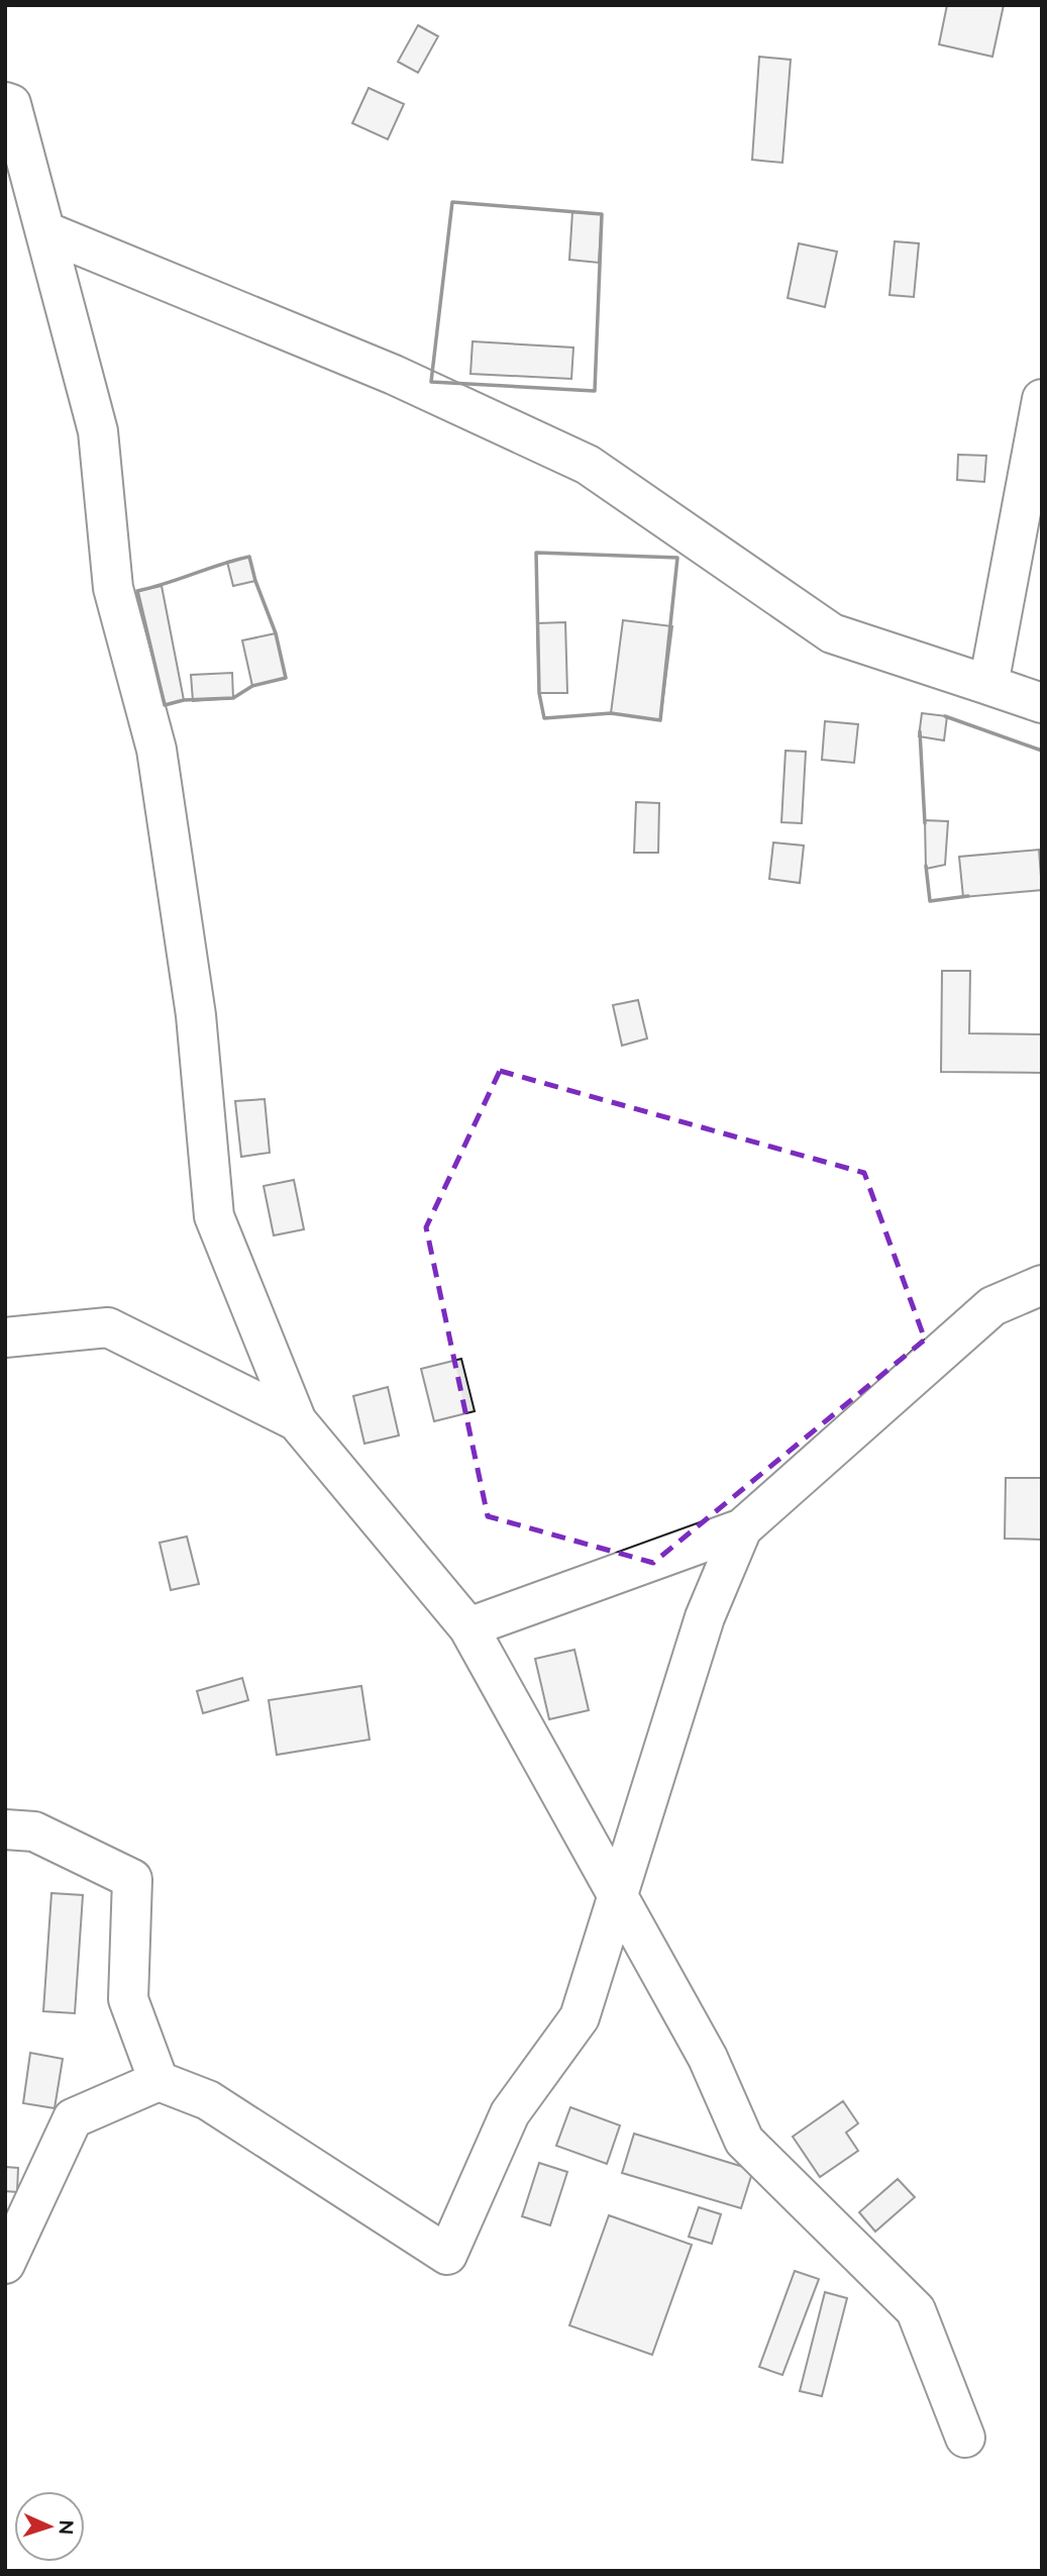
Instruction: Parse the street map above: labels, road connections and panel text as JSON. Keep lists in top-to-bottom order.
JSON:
{
  "north": "right"
}
